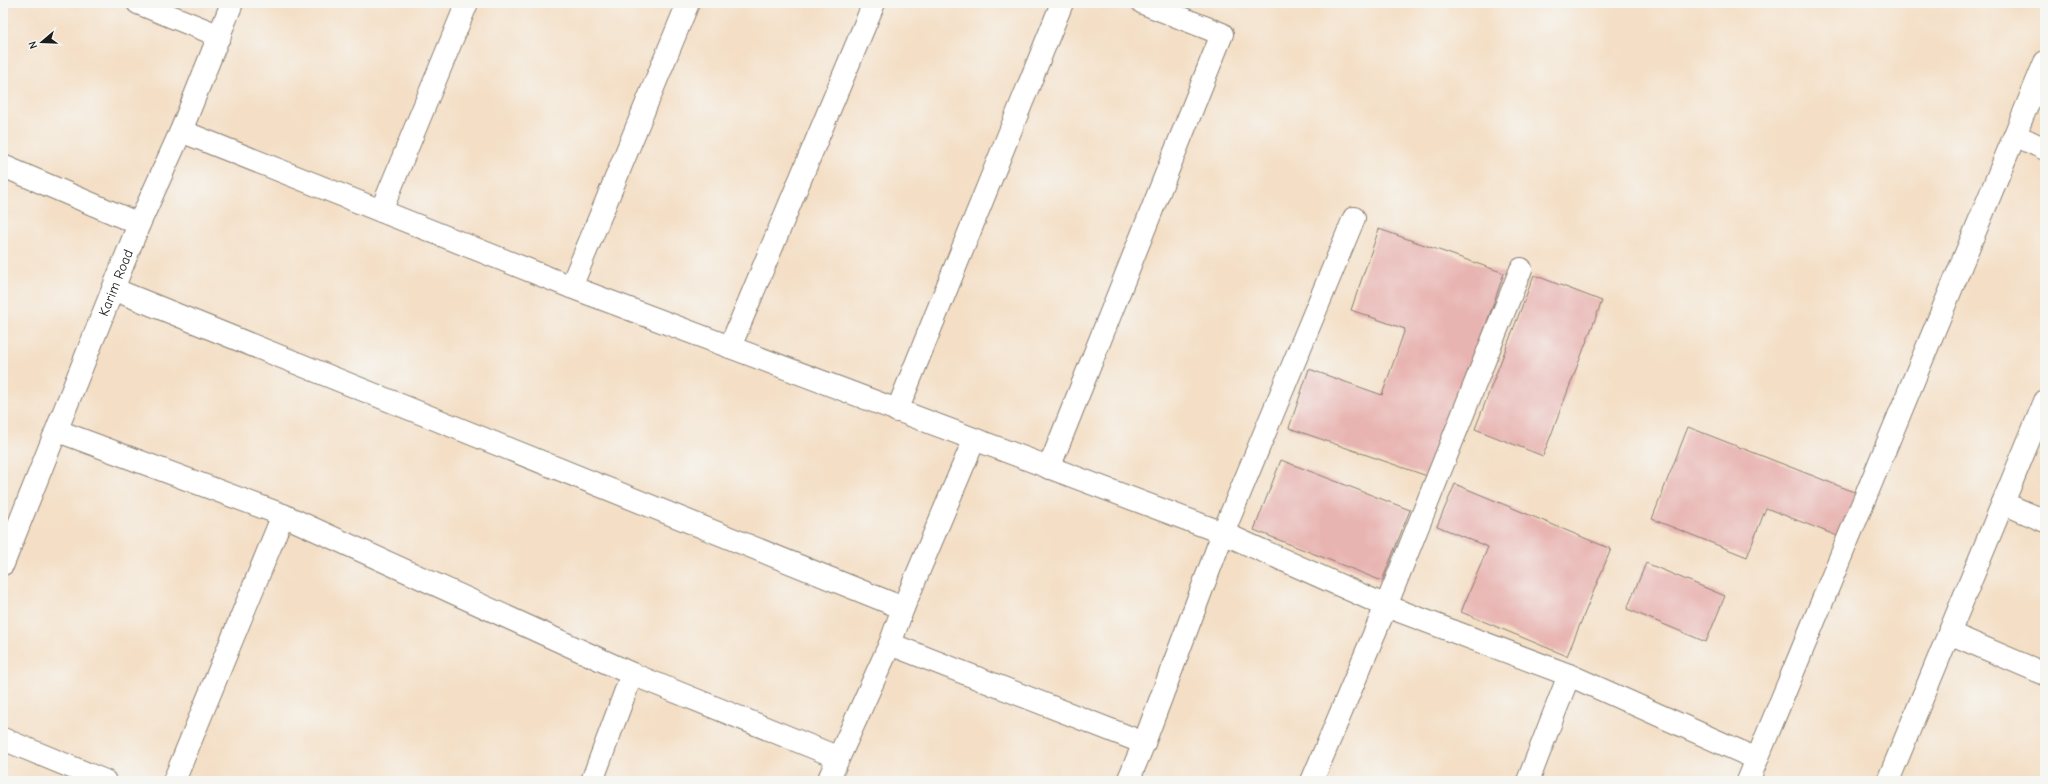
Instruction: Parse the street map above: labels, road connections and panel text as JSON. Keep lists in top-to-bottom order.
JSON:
{
  "streets": {
    "street": ["Karim Road"]
  },
  "north": "left"
}
